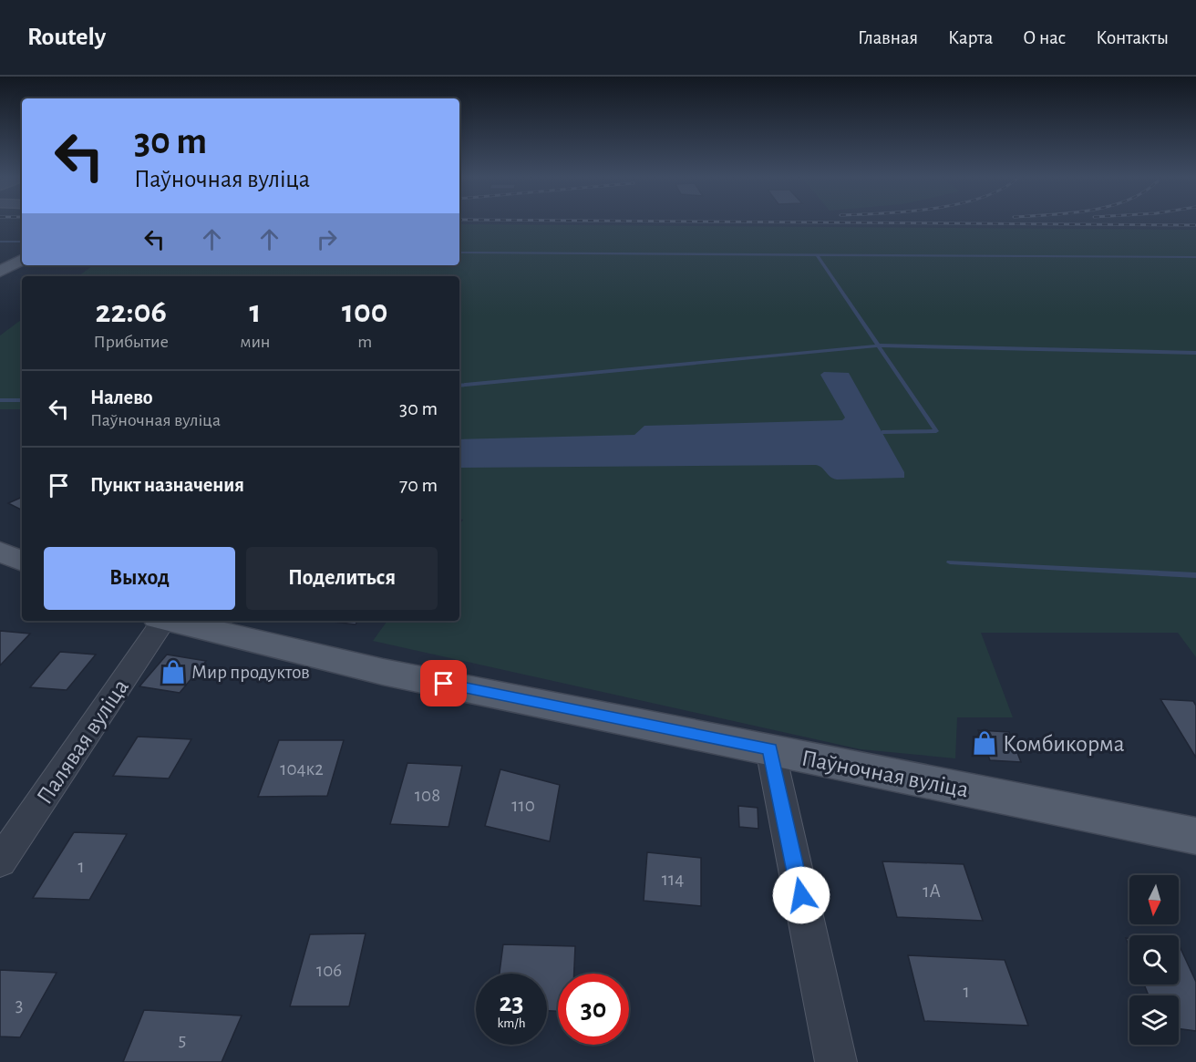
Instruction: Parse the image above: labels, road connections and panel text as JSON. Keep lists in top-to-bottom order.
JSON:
{
  "streets": {
    "main road": ["Паўночная вуліца"],
    "street": ["Палявая вуліца"]
  },
  "places": {
    "shop": ["Мир продуктов", "Комбикорма"]
  },
  "house_numbers": [
    "104к2",
    "108",
    "110",
    "1",
    "114",
    "1А",
    "106",
    "1",
    "3",
    "5"
  ],
  "north": "bottom",
  "page": {
    "header": "Routely",
    "nav": [
      "Главная",
      "Карта",
      "О нас",
      "Контакты"
    ],
    "turn": ["30 m", "Паўночная вуліца"],
    "eta": [
      "22:06",
      "Прибытие",
      "1",
      "мин",
      "100",
      "m"
    ],
    "list": [
      {
        "name": "Налево",
        "note": "Паўночная вуліца",
        "value": "30 m"
      },
      {
        "name": "Пункт назначения",
        "value": "70 m"
      }
    ],
    "buttons": ["Выход", "Поделиться"],
    "speed": "23 km/h",
    "limit": "30"
  }
}
